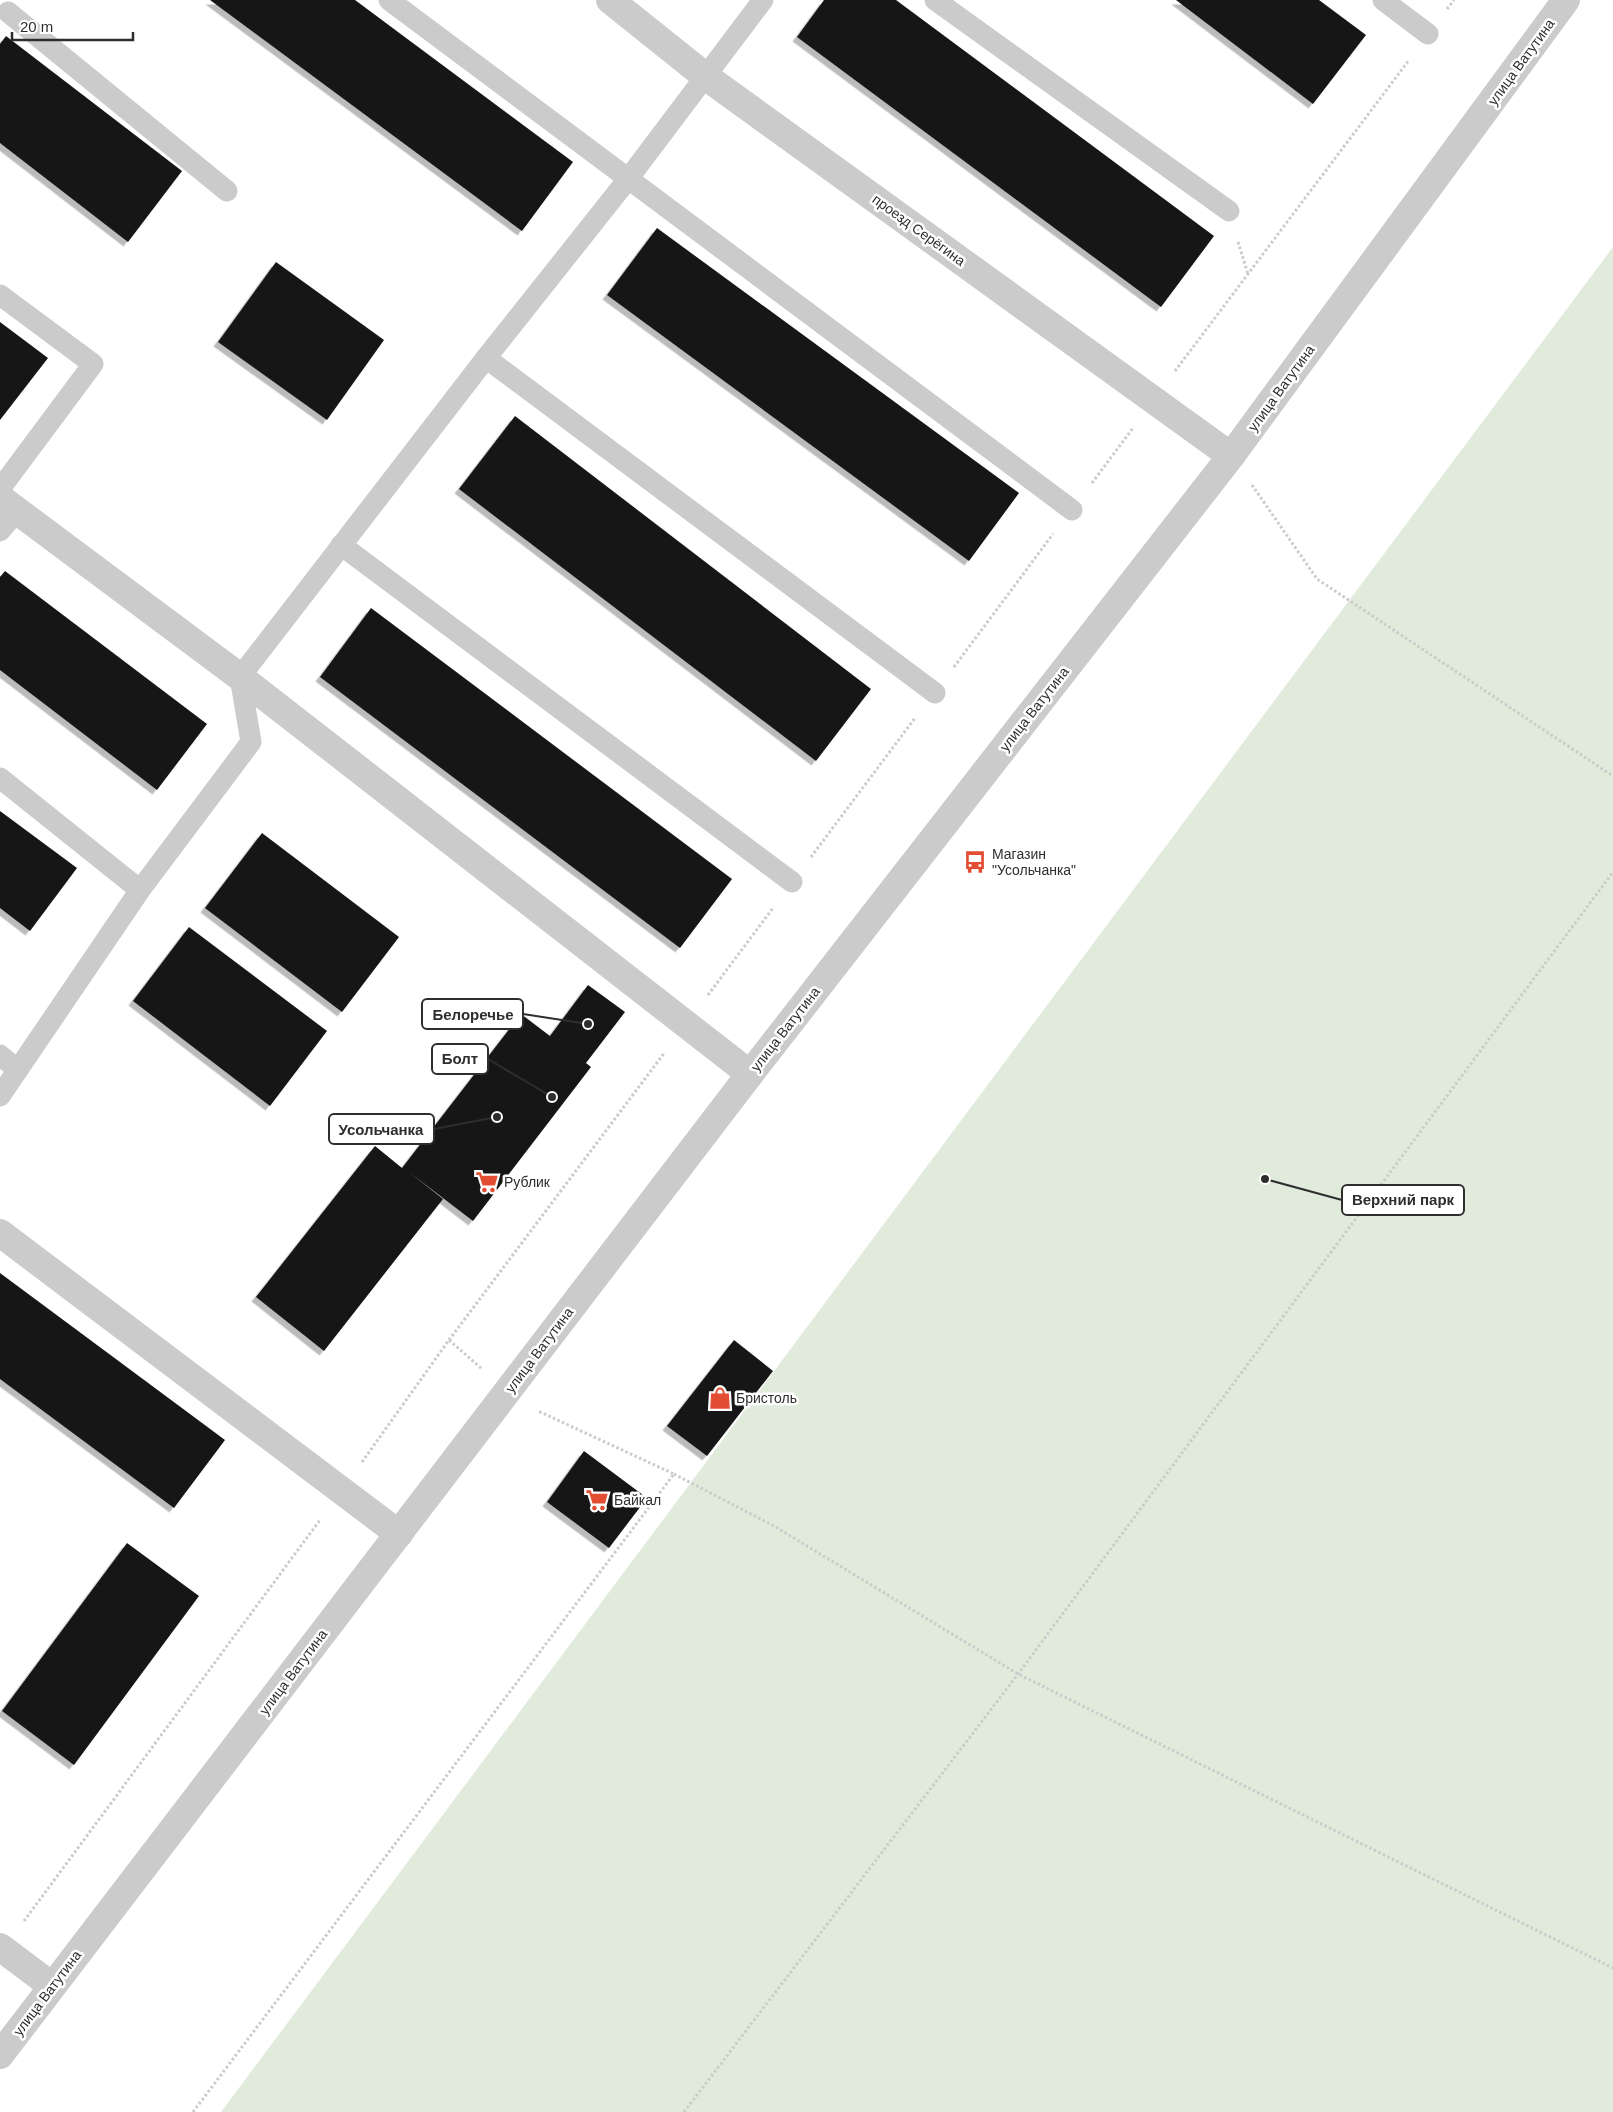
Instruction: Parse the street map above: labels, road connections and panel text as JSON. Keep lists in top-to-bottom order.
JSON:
{
  "streets": {
    "street": ["улица Ватутина", "проезд Серёгина"]
  },
  "crossings": [
    ["улица Ватутина", "проезд Серёгина"]
  ],
  "places": {
    "bus stop": ["Магазин \"Усольчанка\""],
    "other": [
      "Белоречье",
      "Болт",
      "Усольчанка",
      "Верхний парк"
    ],
    "supermarket": ["Рублик", "Байкал"],
    "shop": ["Бристоль"]
  },
  "scale_bar": "20 m"
}
